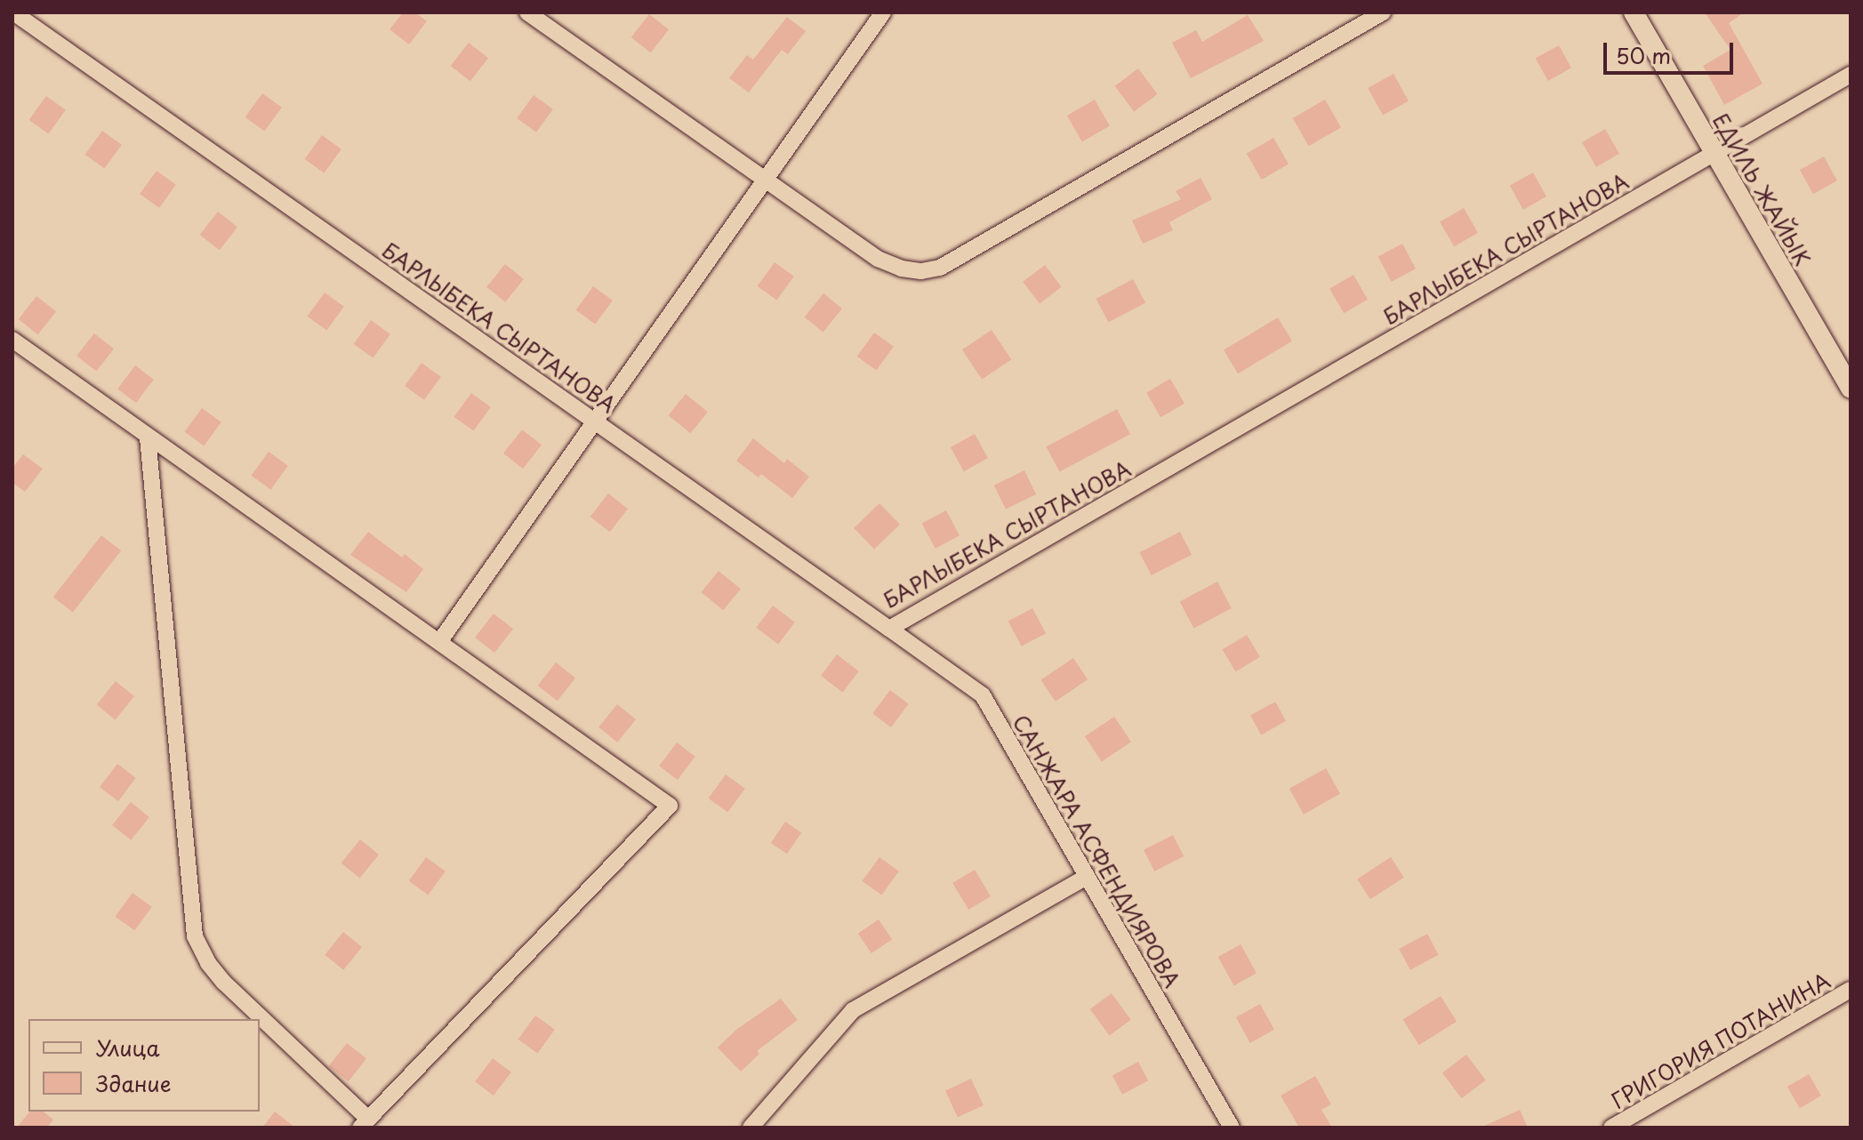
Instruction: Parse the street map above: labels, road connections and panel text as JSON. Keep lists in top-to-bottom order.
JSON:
{
  "streets": {
    "street": [
      "ЕДИЛЬ ЖАЙЫК",
      "БАРЛЫБЕКА СЫРТАНОВА",
      "САНЖАРА АСФЕНДИЯРОВА",
      "ГРИГОРИЯ ПОТАНИНА"
    ]
  },
  "crossings": [
    ["ЕДИЛЬ ЖАЙЫК", "БАРЛЫБЕКА СЫРТАНОВА"],
    ["БАРЛЫБЕКА СЫРТАНОВА", "САНЖАРА АСФЕНДИЯРОВА"]
  ],
  "legend": ["Улица", "Здание"],
  "scale_bar": "50 m"
}
